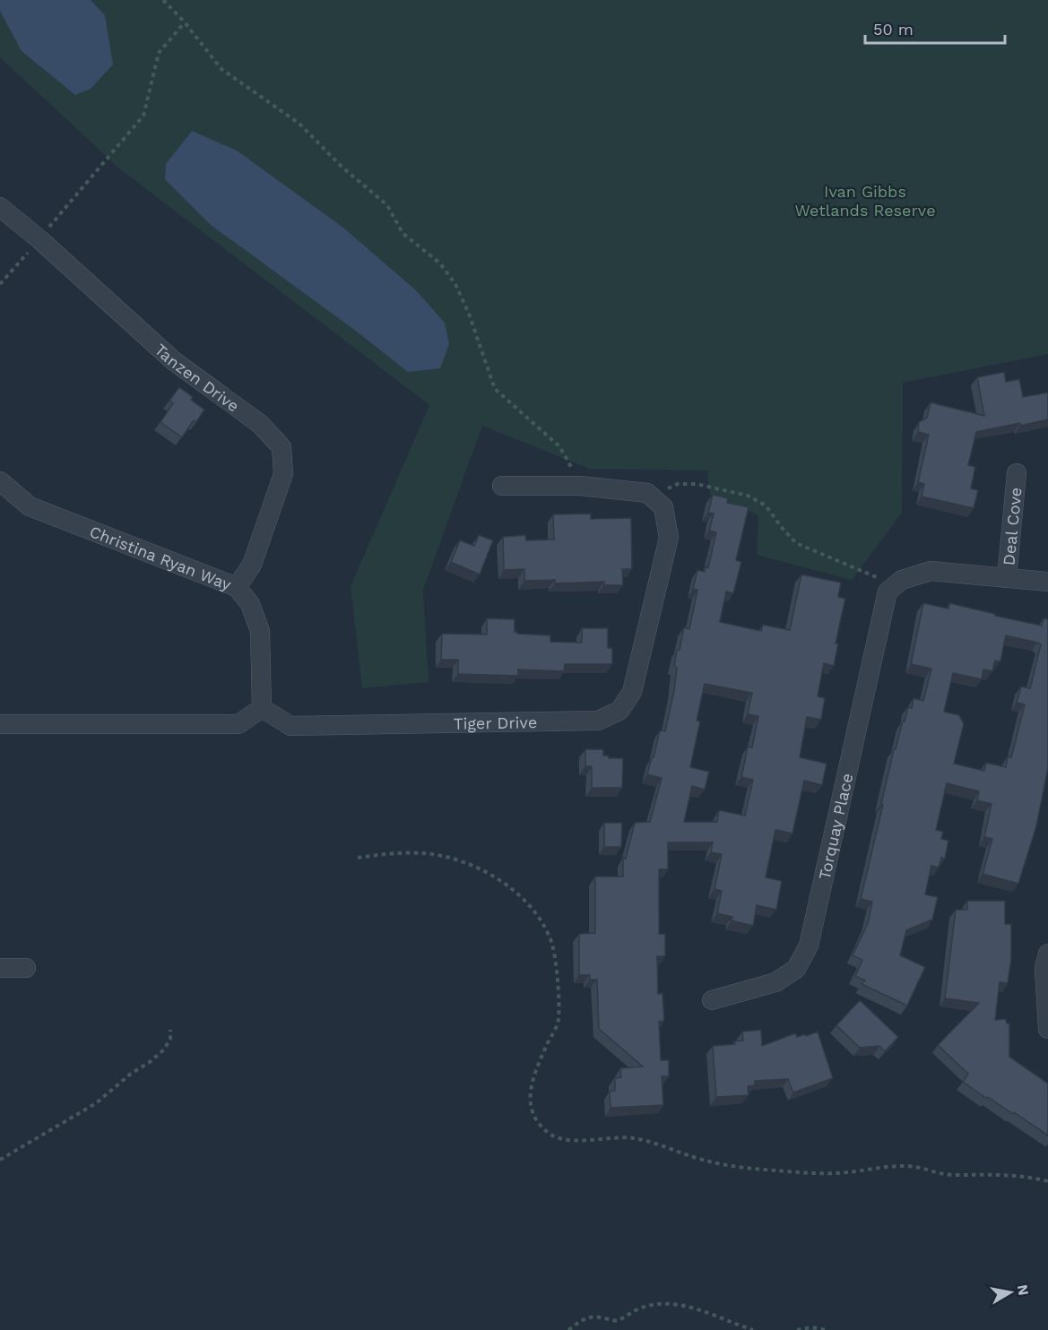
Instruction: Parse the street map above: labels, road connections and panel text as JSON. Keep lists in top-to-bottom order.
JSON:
{
  "streets": {
    "street": [
      "Tanzen Drive",
      "Deal Cove",
      "Christina Ryan Way",
      "Tiger Drive",
      "Torquay Place"
    ]
  },
  "crossings": [
    ["Tanzen Drive", "Christina Ryan Way"],
    ["Christina Ryan Way", "Tiger Drive"]
  ],
  "parks": ["Ivan Gibbs Wetlands Reserve"],
  "scale_bar": "50 m",
  "north": "right"
}
